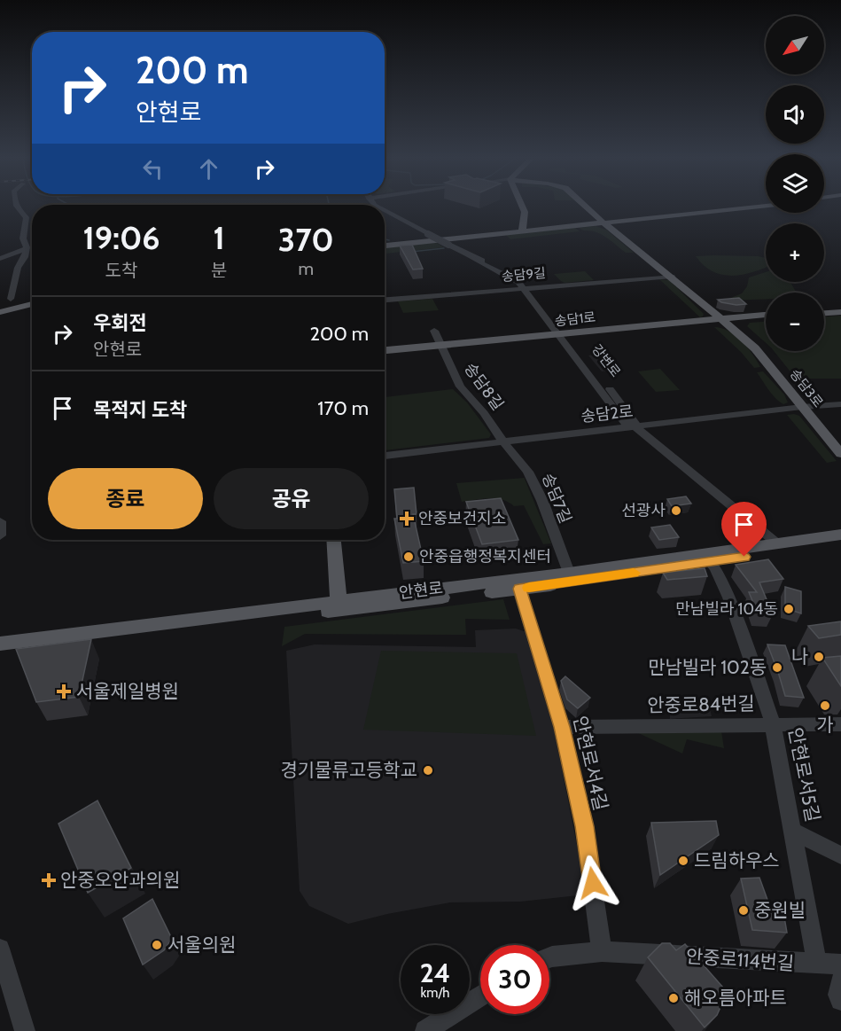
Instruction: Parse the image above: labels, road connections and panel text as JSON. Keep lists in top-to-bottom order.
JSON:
{
  "streets": {
    "main road": ["송담1로", "송담3로", "안현로"],
    "street": [
      "송담9길",
      "강변로",
      "송담8길",
      "송담2로",
      "송담7길",
      "안중로84번길",
      "안현로서4길",
      "안현로서5길",
      "안중로114번길"
    ]
  },
  "crossings": [
    ["송담9길", "강변로"],
    ["송담1로", "강변로"],
    ["송담1로", "송담8길"],
    ["송담1로", "송담3로"],
    ["강변로", "송담2로"],
    ["강변로", "안현로"],
    ["송담8길", "송담2로"],
    ["송담8길", "송담7길"],
    ["송담3로", "송담2로"],
    ["송담2로", "송담7길"],
    ["송담7길", "안현로"],
    ["안현로", "안현로서4길"],
    ["안현로", "안현로서5길"],
    ["안중로84번길", "안현로서4길"],
    ["안중로84번길", "안현로서5길"],
    ["안현로서4길", "안중로114번길"],
    ["안현로서5길", "안중로114번길"]
  ],
  "places": {
    "other": [
      "선광사",
      "안중읍행정복지센터",
      "만남빌라 104동",
      "나",
      "만남빌라 102동",
      "가",
      "경기물류고등학교",
      "드림하우스",
      "중원빌",
      "서울의원",
      "해오름아파트"
    ],
    "health": ["안중보건지소", "서울제일병원", "안중오안과의원"]
  },
  "north": "bottom left",
  "page": {
    "map_buttons": ["+", "−"],
    "turn": ["200 m", "안현로"],
    "eta": [
      "19:06",
      "도착",
      "1",
      "분",
      "370",
      "m"
    ],
    "list": [
      {
        "name": "우회전",
        "note": "안현로",
        "value": "200 m"
      },
      {
        "name": "목적지 도착",
        "value": "170 m"
      }
    ],
    "buttons": ["종료", "공유"],
    "speed": "24 km/h",
    "limit": "30"
  }
}
